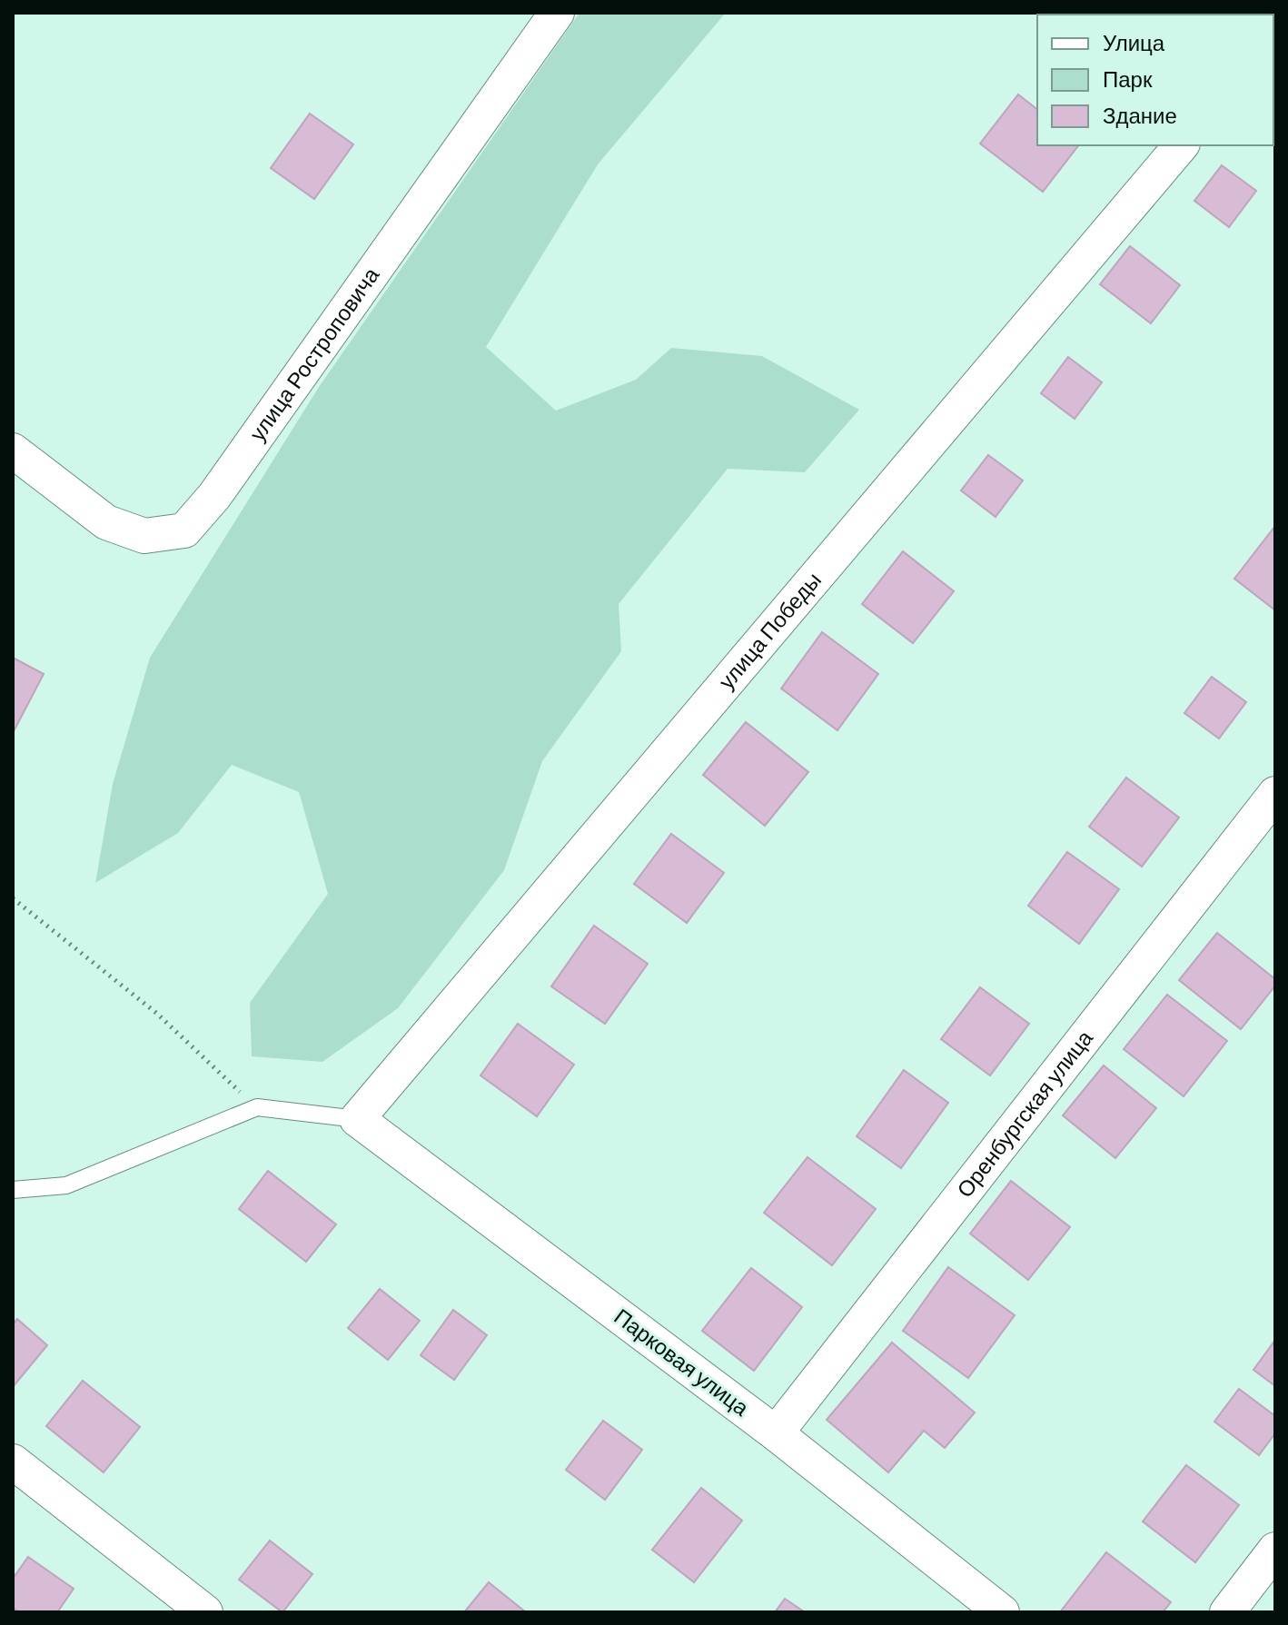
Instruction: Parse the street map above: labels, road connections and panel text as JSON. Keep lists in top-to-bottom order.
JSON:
{
  "streets": {
    "street": [
      "улица Ростроповича",
      "улица Победы",
      "Оренбургская улица",
      "Парковая улица"
    ]
  },
  "crossings": [
    ["улица Победы", "Парковая улица"],
    ["Оренбургская улица", "Парковая улица"]
  ],
  "legend": ["Улица", "Парк", "Здание"]
}
